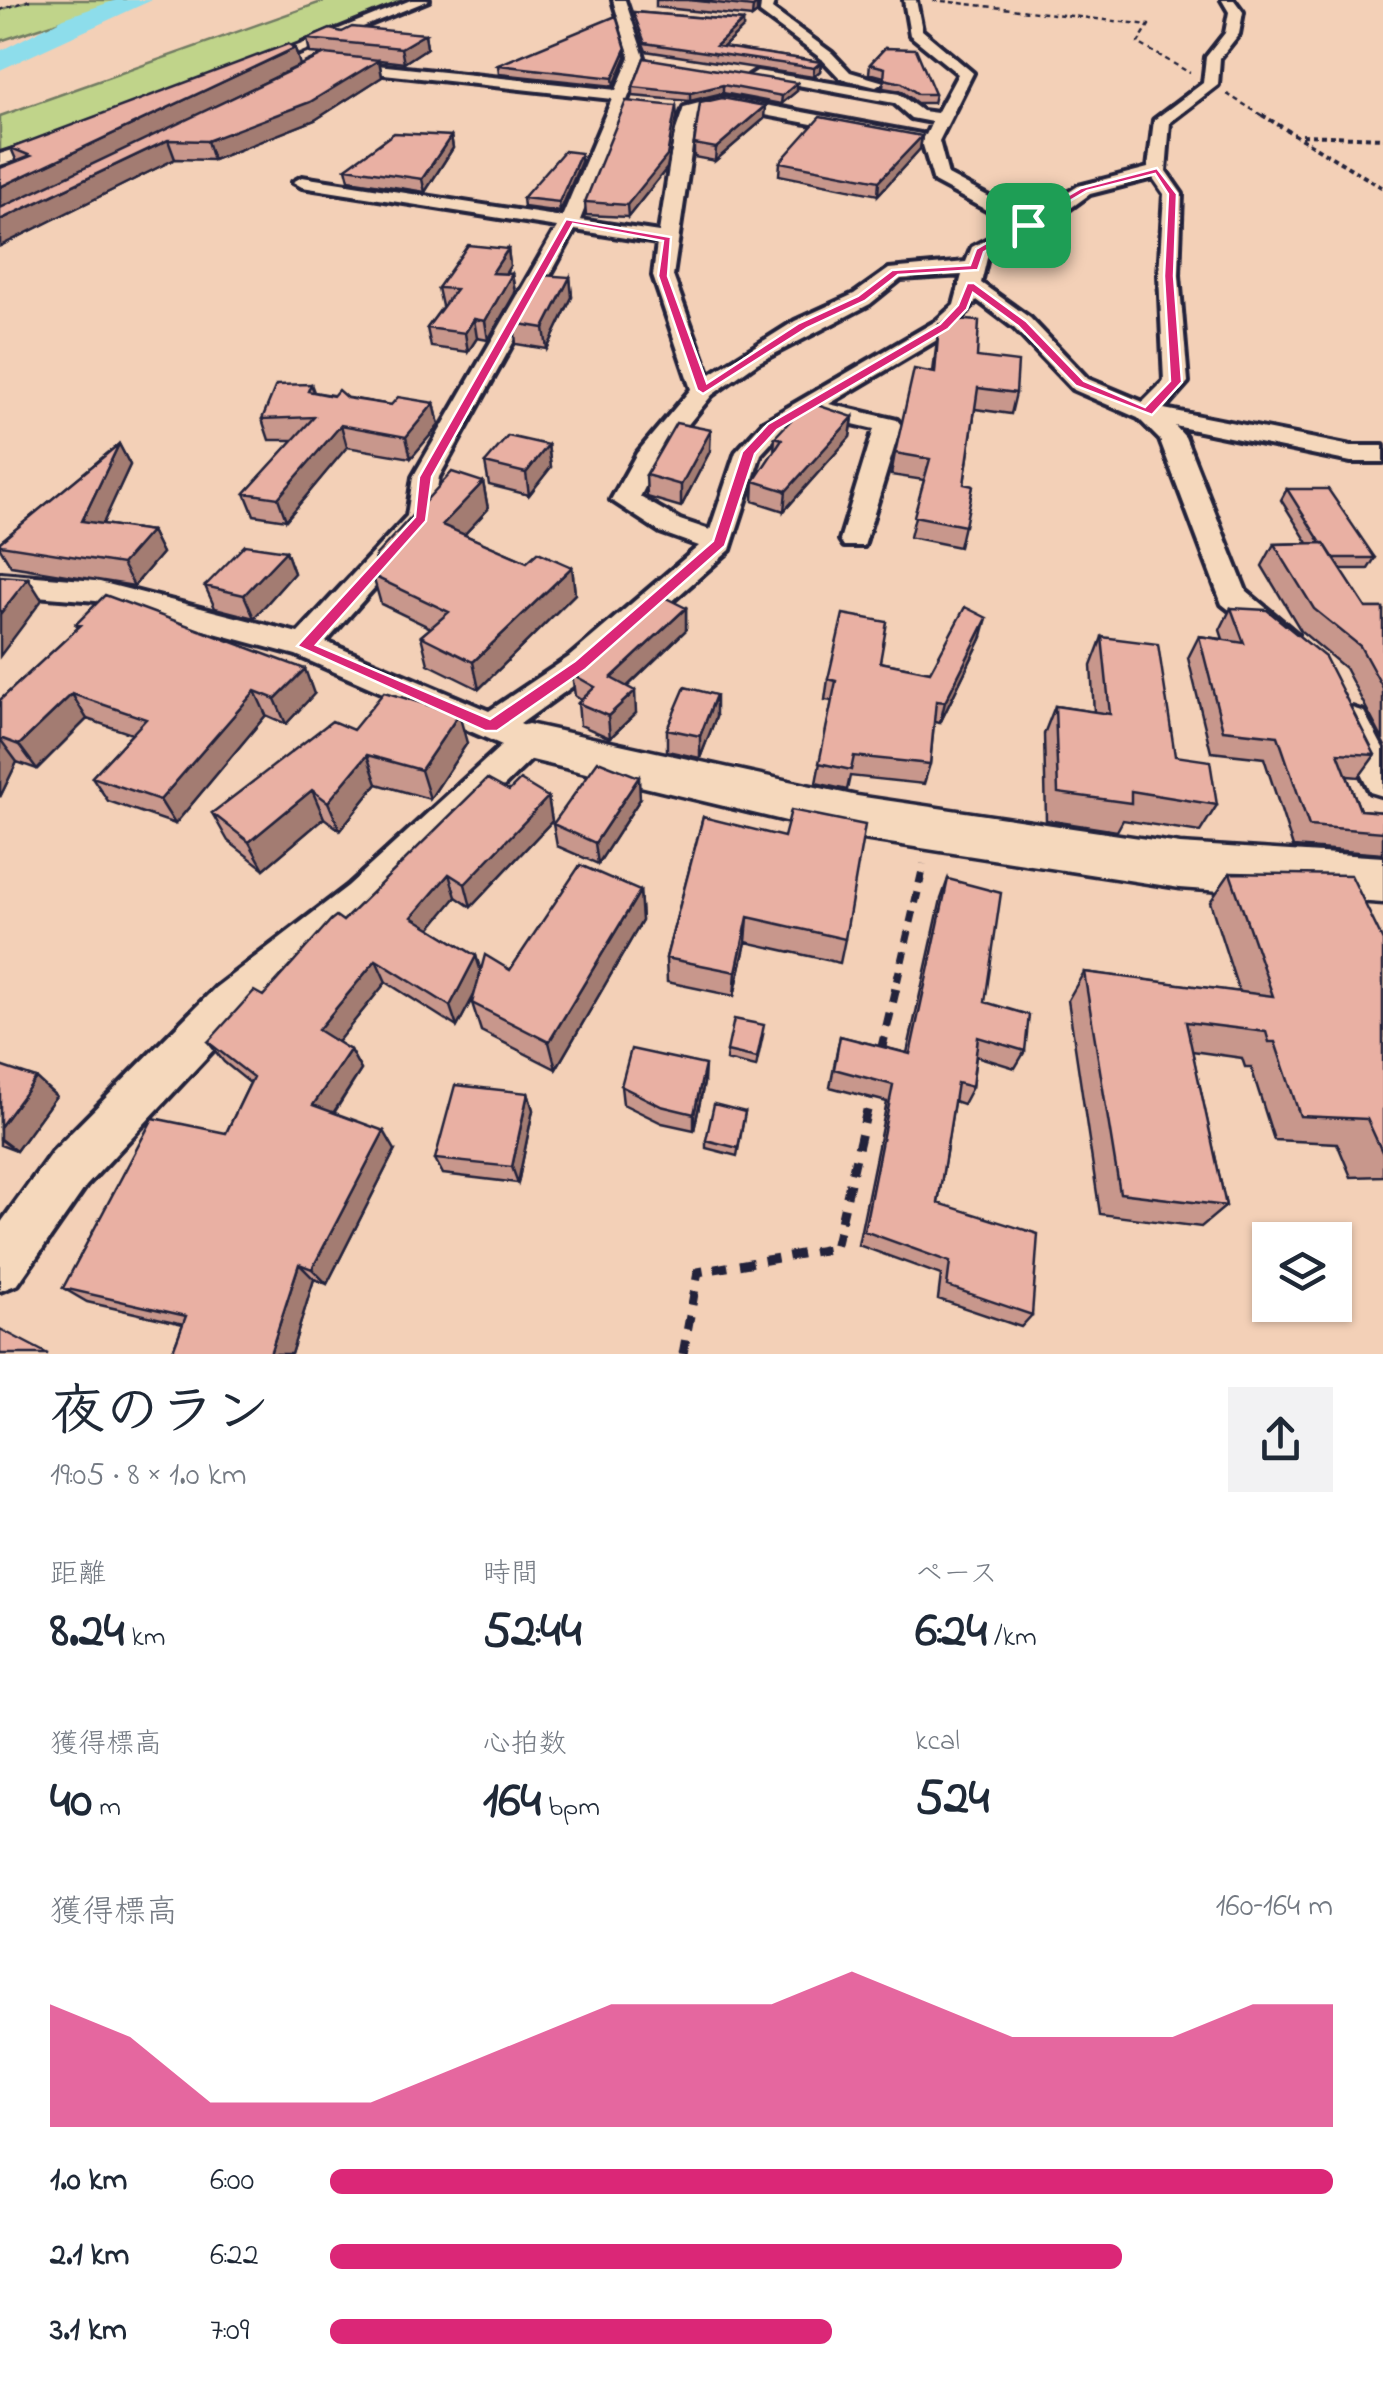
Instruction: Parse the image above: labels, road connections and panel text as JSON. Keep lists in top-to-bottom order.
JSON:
{
  "page": {
    "heading": ["夜のラン", "19:05 · 8 × 1.0 km"],
    "stats": [
      ["距離", "8.24 km"],
      ["時間", "52:44"],
      ["ペース", "6:24 /km"],
      ["獲得標高", "40 m"],
      ["心拍数", "164 bpm"],
      ["kcal", "524"]
    ],
    "chart": ["獲得標高", "160–164 m"],
    "list": [
      {
        "name": "1.0 km",
        "note": "6:00"
      },
      {
        "name": "2.1 km",
        "note": "6:22"
      },
      {
        "name": "3.1 km",
        "note": "7:09"
      }
    ]
  }
}
